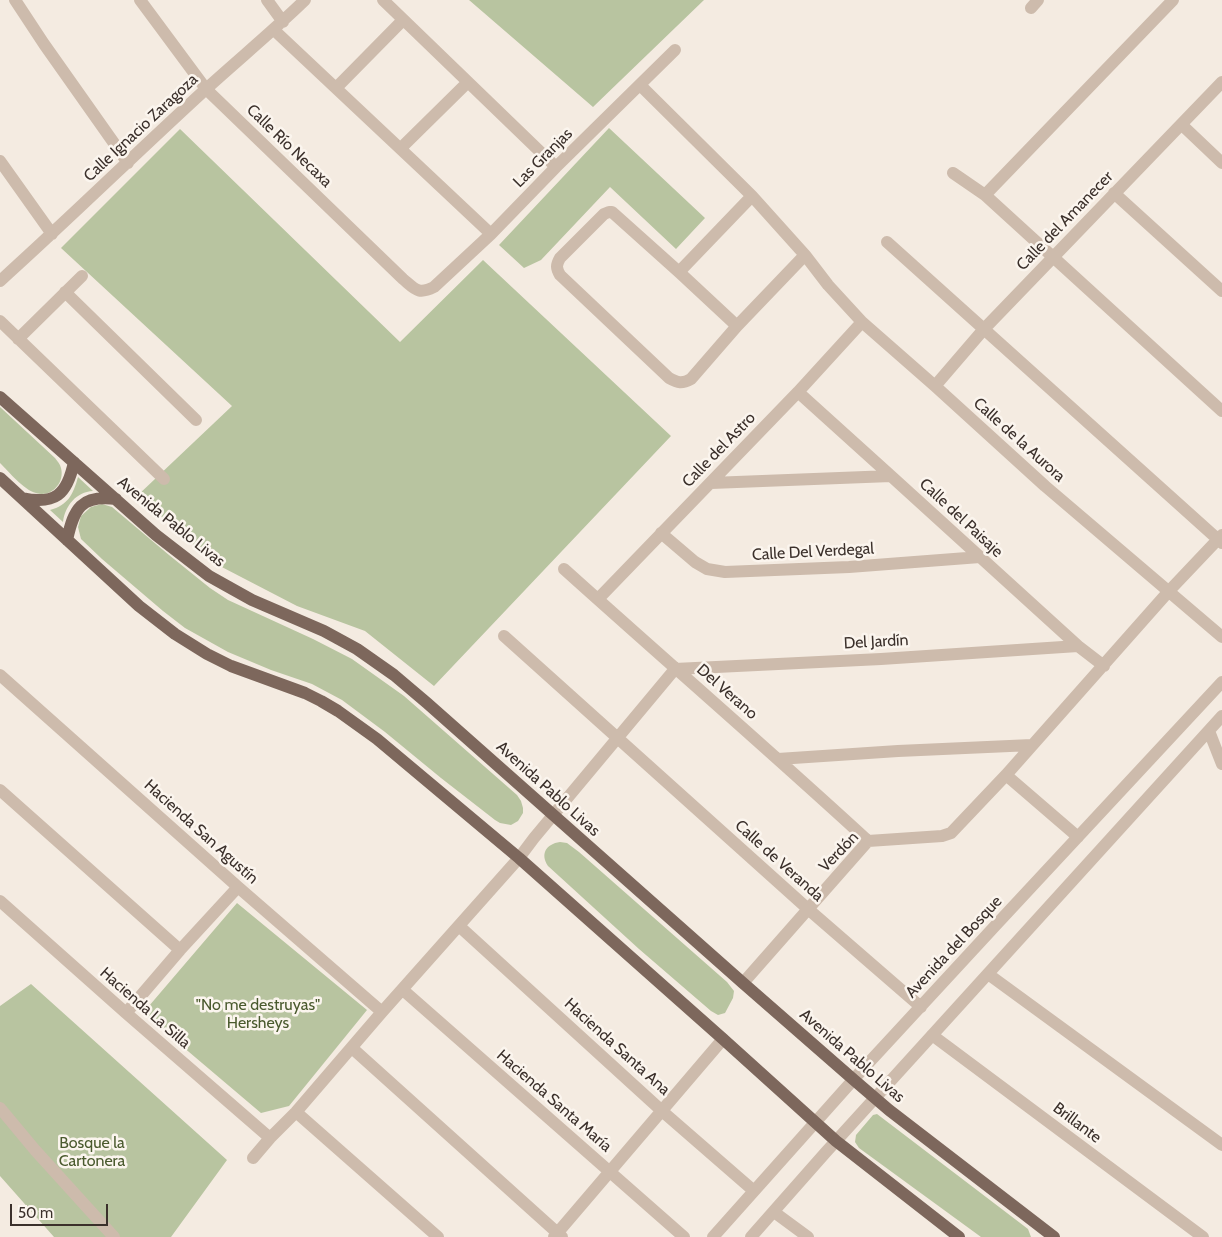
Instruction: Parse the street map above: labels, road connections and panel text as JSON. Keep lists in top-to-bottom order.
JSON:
{
  "streets": {
    "main road": ["Avenida Pablo Livas"],
    "street": [
      "Calle Ignacio Zaragoza",
      "Calle Río Necaxa",
      "Las Granjas",
      "Calle del Amanecer",
      "Calle de la Aurora",
      "Calle del Astro",
      "Calle del Paisaje",
      "Calle Del Verdegal",
      "Del Jardín",
      "Del Verano",
      "Hacienda San Agustín",
      "Verdón",
      "Calle de Veranda",
      "Avenida del Bosque",
      "Hacienda La Silla",
      "Hacienda Santa Ana",
      "Hacienda Santa María",
      "Brillante"
    ]
  },
  "crossings": [
    ["Calle Ignacio Zaragoza", "Calle Río Necaxa"],
    ["Calle Río Necaxa", "Las Granjas"],
    ["Las Granjas", "Calle de la Aurora"],
    ["Calle del Amanecer", "Calle de la Aurora"],
    ["Calle de la Aurora", "Calle del Astro"],
    ["Calle de la Aurora", "Verdón"],
    ["Calle del Astro", "Calle del Paisaje"],
    ["Calle del Astro", "Calle Del Verdegal"],
    ["Calle del Astro", "Del Verano"],
    ["Calle del Paisaje", "Calle Del Verdegal"],
    ["Calle del Paisaje", "Del Jardín"],
    ["Calle del Paisaje", "Verdón"],
    ["Avenida Pablo Livas", "Verdón"],
    ["Avenida Pablo Livas", "Avenida del Bosque"],
    ["Del Jardín", "Del Verano"],
    ["Del Verano", "Verdón"],
    ["Verdón", "Calle de Veranda"],
    ["Calle de Veranda", "Avenida del Bosque"],
    ["Avenida del Bosque", "Hacienda Santa Ana"]
  ],
  "parks": ["\"No me destruyas\" Hersheys", "Bosque la Cartonera"],
  "scale_bar": "50 m"
}
